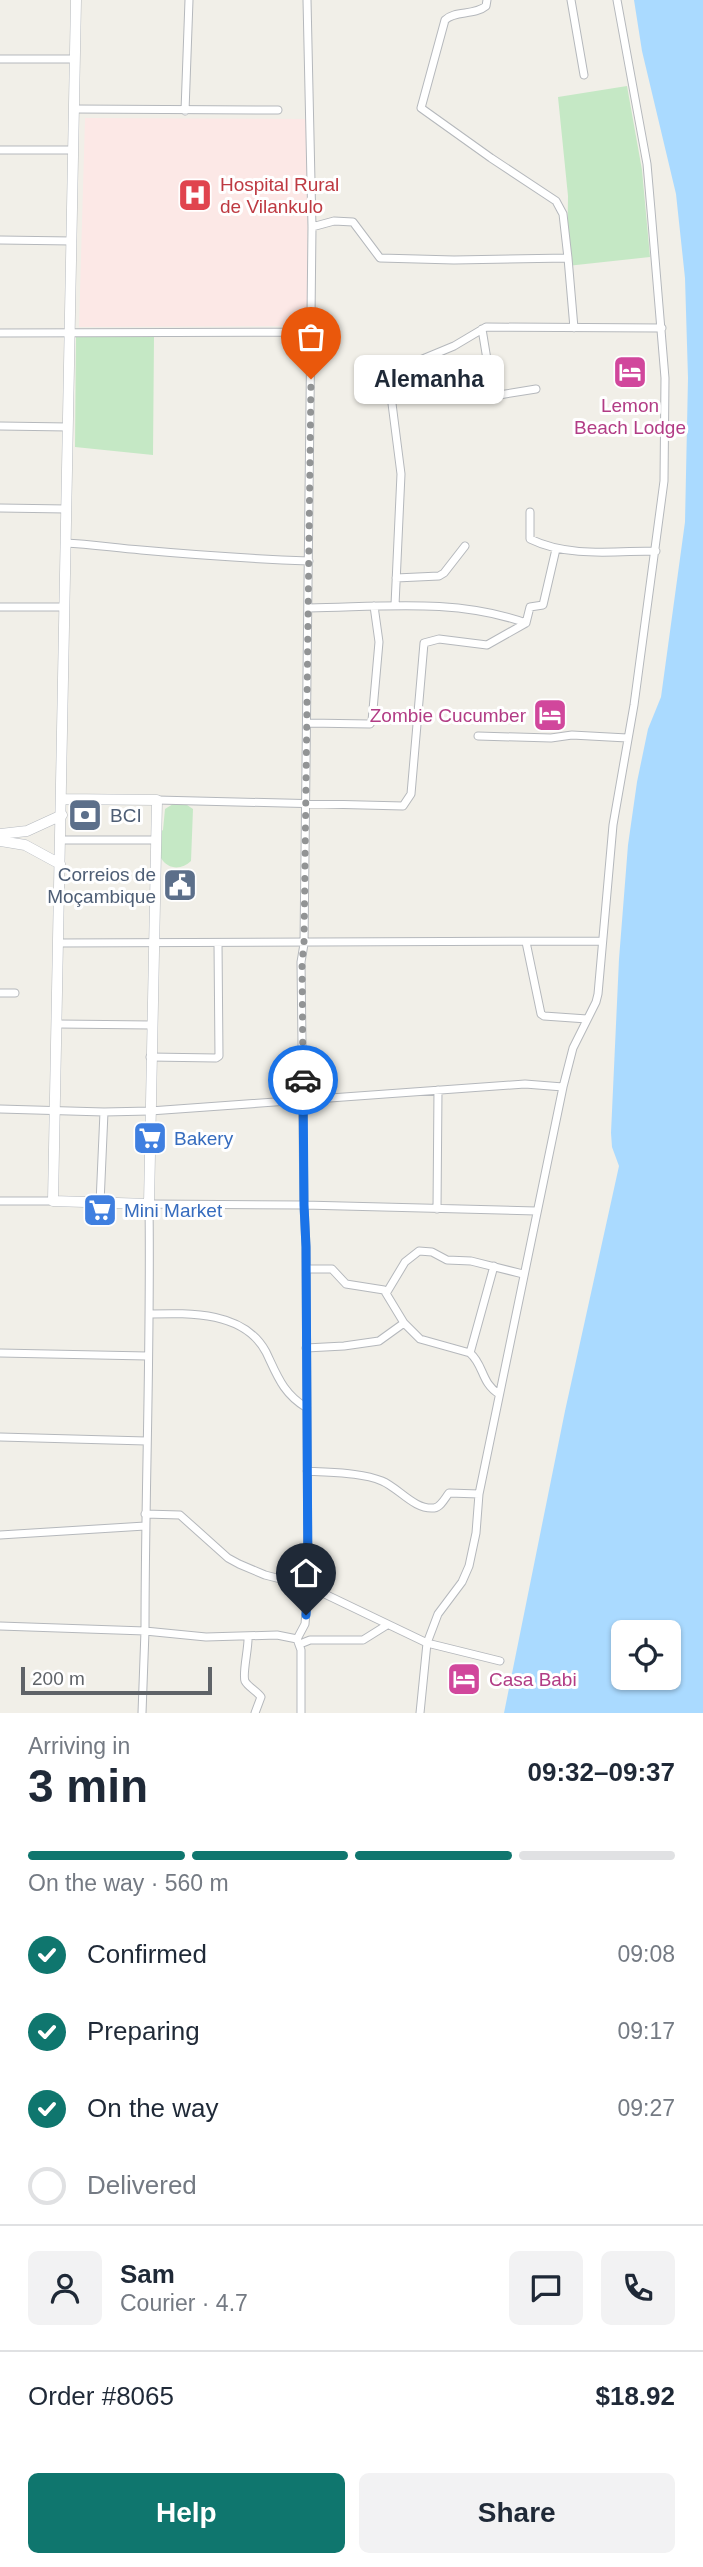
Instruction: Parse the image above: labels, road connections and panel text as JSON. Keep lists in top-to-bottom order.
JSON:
{
  "places": {
    "hospital": ["Hospital Rural de Vilankulo"],
    "hotel": ["Lemon Beach Lodge", "Zombie Cucumber", "Casa Babi"],
    "other": ["Alemanha"],
    "bank": ["BCI"],
    "public building": ["Correios de Moçambique"],
    "supermarket": ["Bakery", "Mini Market"]
  },
  "scale_bar": "200 m",
  "page": {
    "bubble": "Alemanha",
    "scale": "200 m",
    "heading": ["3 min", "Arriving in", "09:32–09:37"],
    "panel": [
      "Sam",
      "Courier · 4.7",
      "Order #8065",
      "$18.92"
    ],
    "bar": "On the way · 560 m",
    "list": [
      ["Confirmed", "09:08"],
      ["Preparing", "09:17"],
      ["On the way", "09:27"],
      "Delivered"
    ],
    "buttons": ["Help", "Share"]
  }
}
